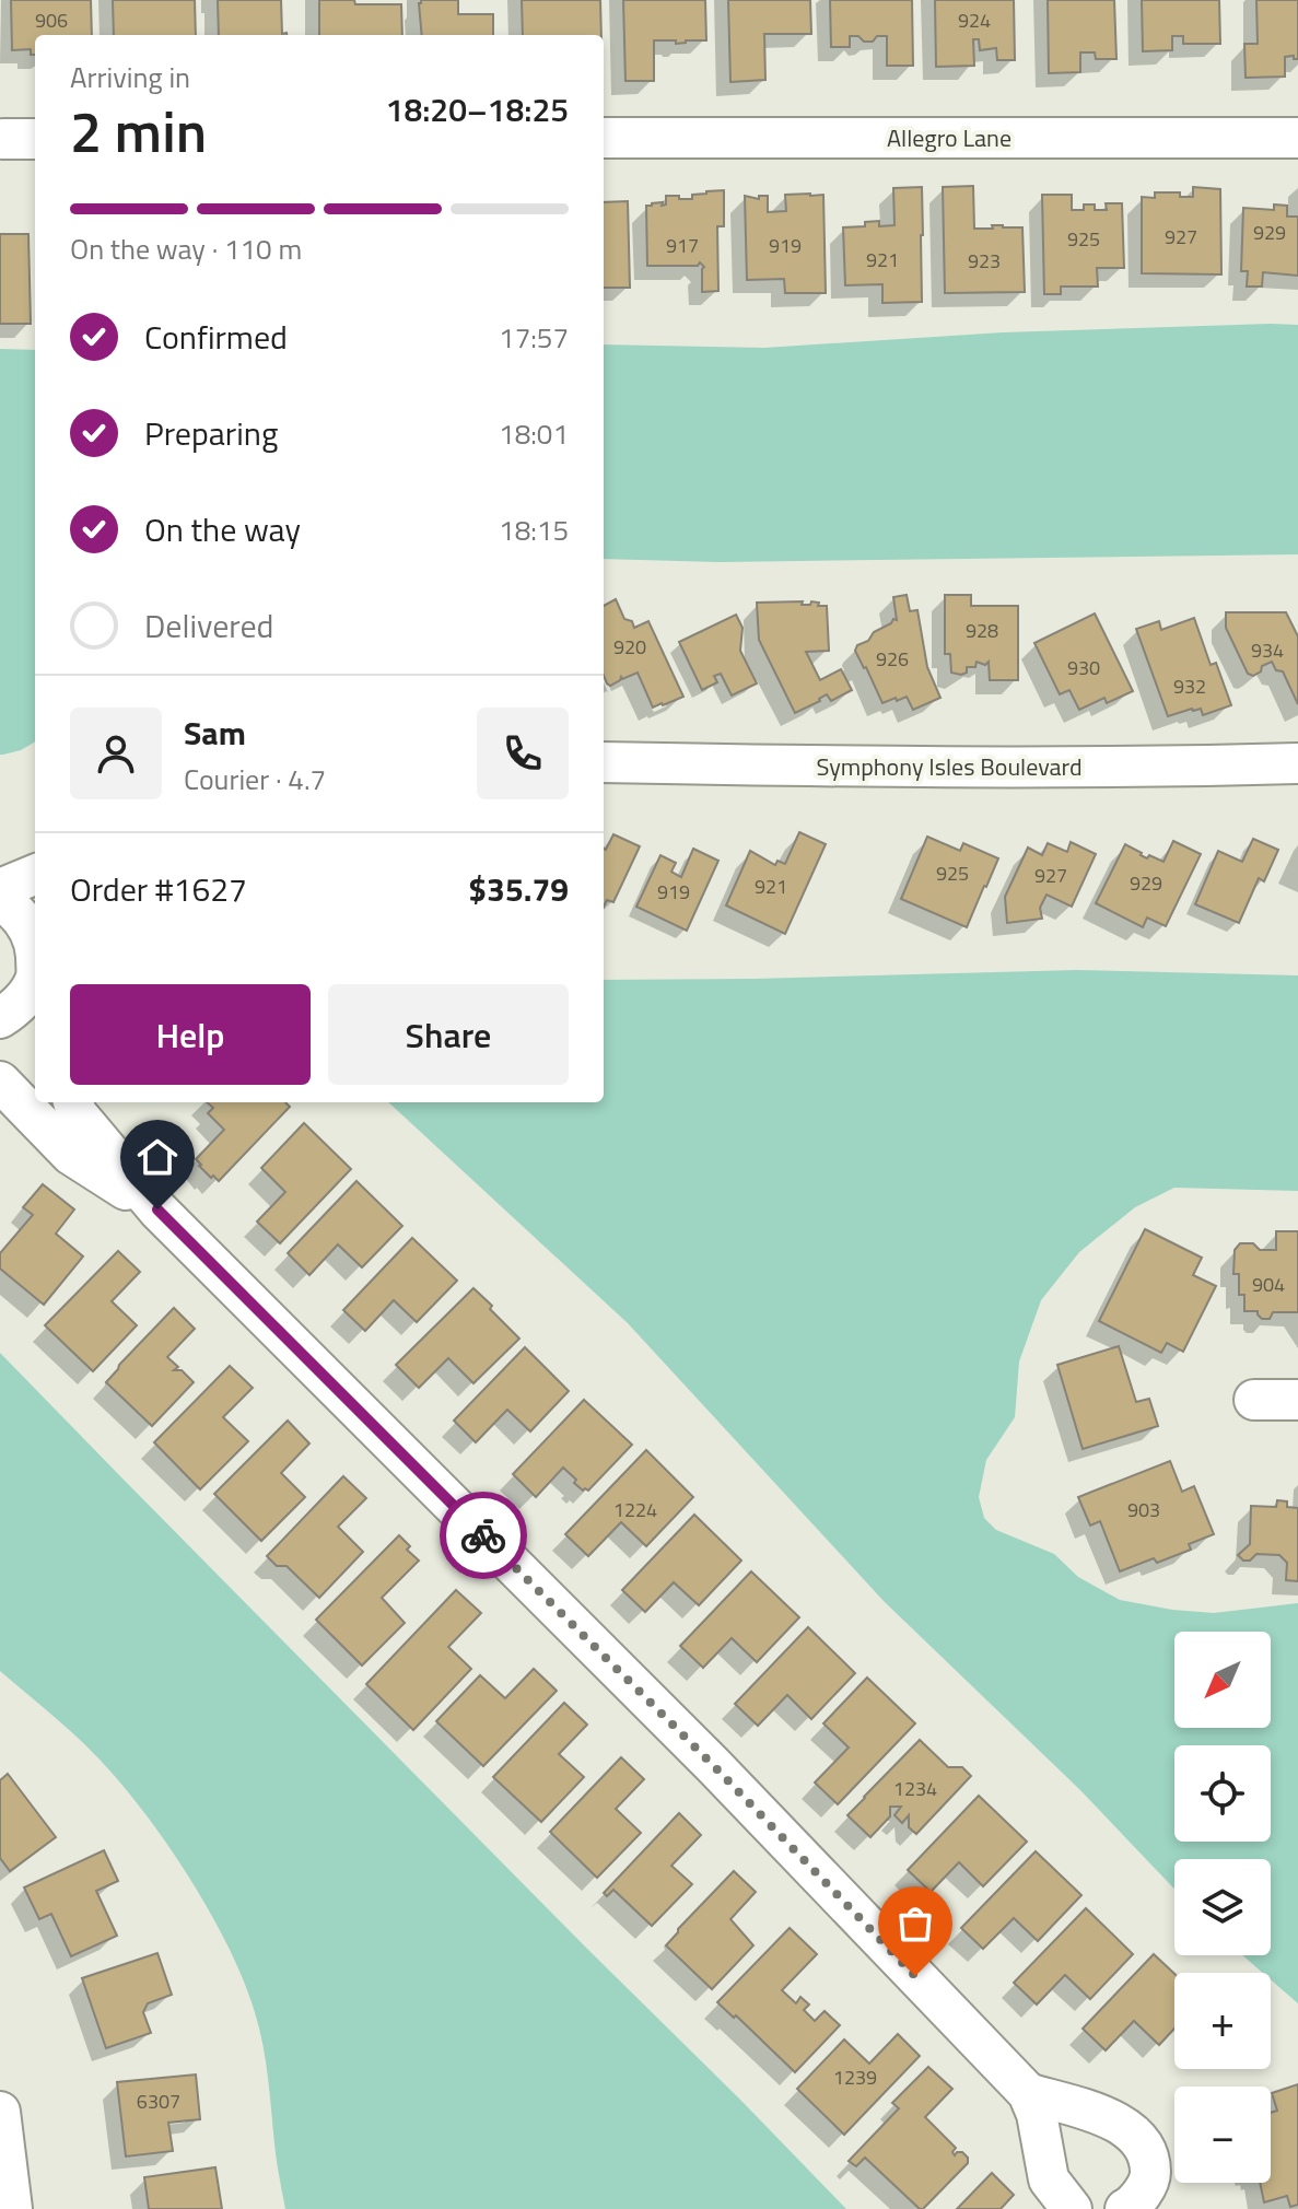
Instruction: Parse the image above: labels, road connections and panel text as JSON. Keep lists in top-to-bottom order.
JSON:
{
  "streets": {
    "street": ["Allegro Lane", "Symphony Isles Boulevard"]
  },
  "house_numbers": [
    "906",
    "924",
    "929",
    "927",
    "925",
    "917",
    "919",
    "921",
    "923",
    "928",
    "920",
    "934",
    "926",
    "930",
    "932",
    "925",
    "927",
    "929",
    "921",
    "919",
    "904",
    "1224",
    "903",
    "1234",
    "1239",
    "6307"
  ],
  "north": "bottom left",
  "page": {
    "heading": ["2 min", "Arriving in", "18:20–18:25"],
    "panel": [
      "Sam",
      "Courier · 4.7",
      "Order #1627",
      "$35.79"
    ],
    "bar": "On the way · 110 m",
    "list": [
      ["Confirmed", "17:57"],
      ["Preparing", "18:01"],
      ["On the way", "18:15"],
      "Delivered"
    ],
    "buttons": ["Help", "Share"],
    "map_buttons": ["+", "−"]
  }
}
